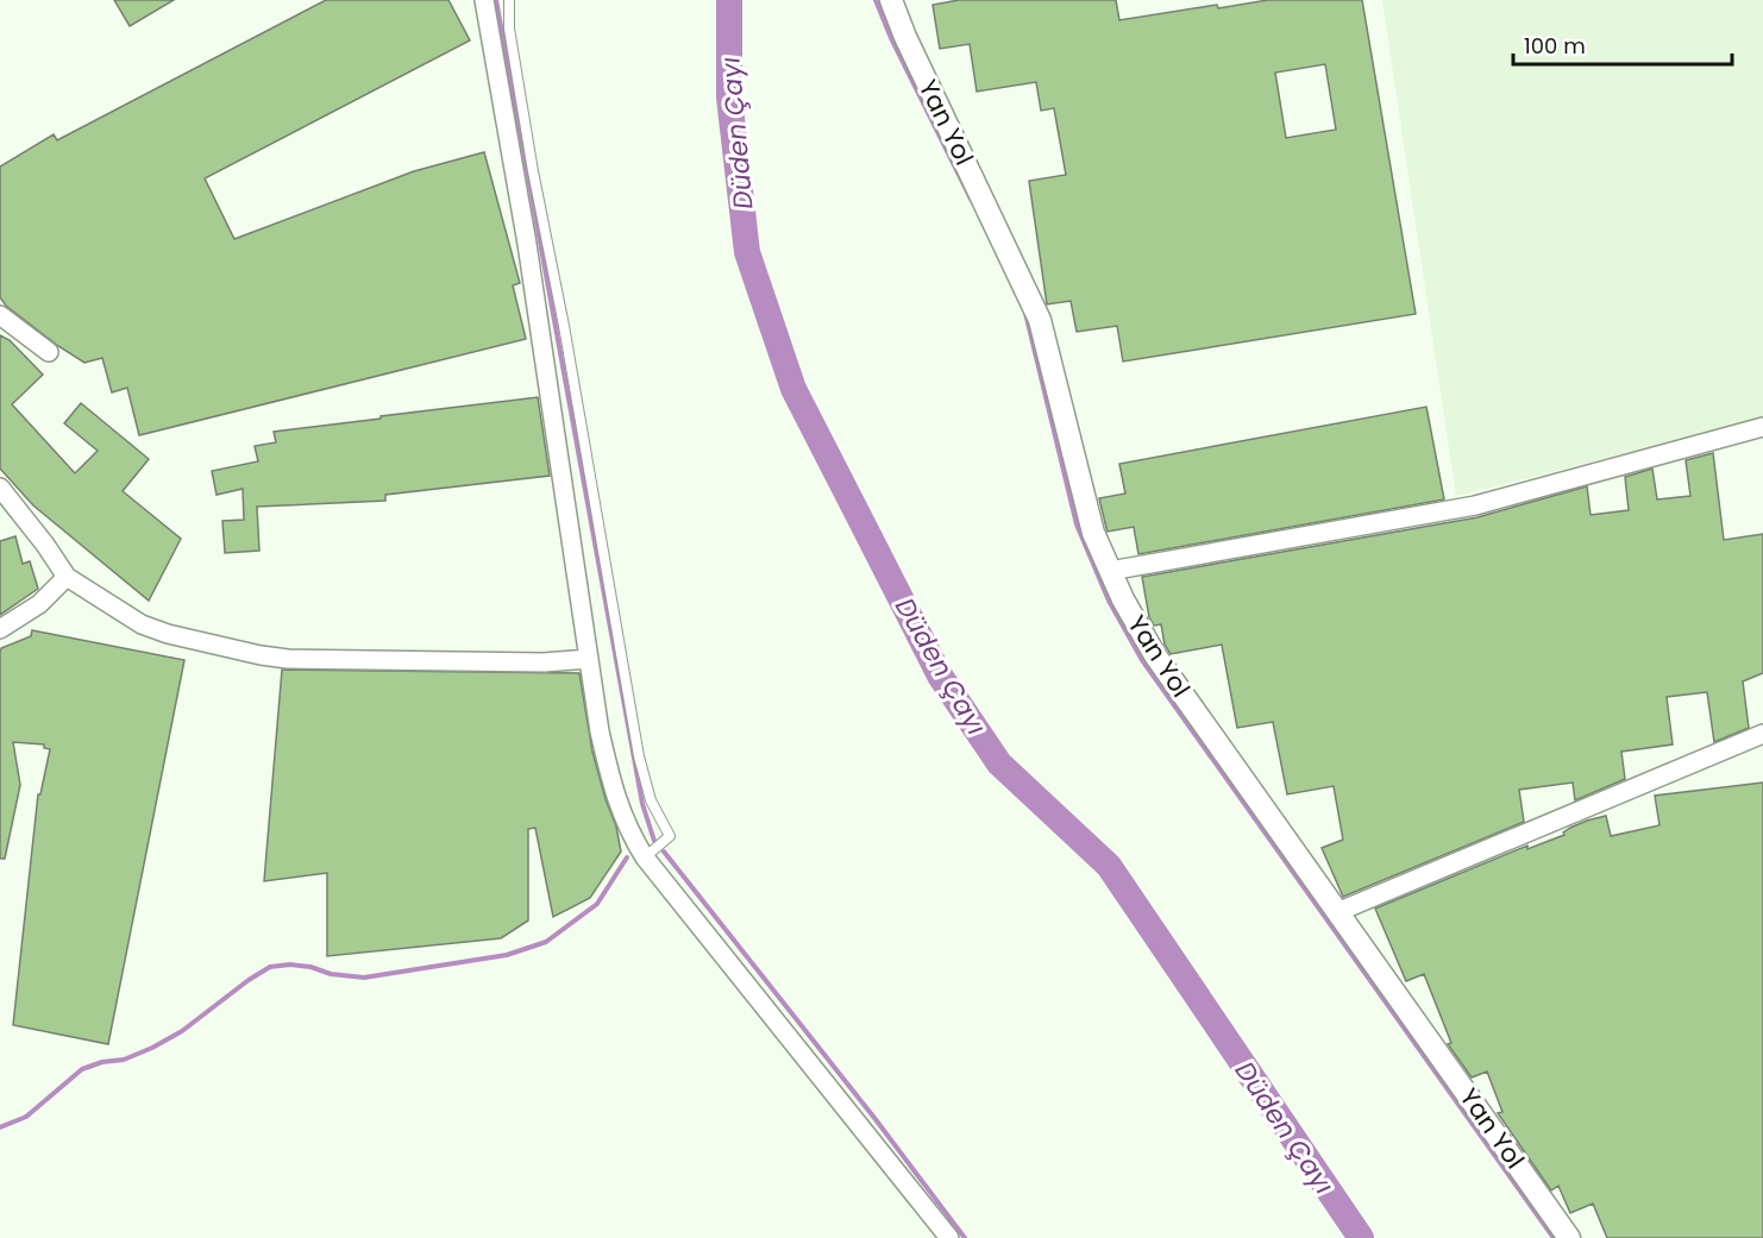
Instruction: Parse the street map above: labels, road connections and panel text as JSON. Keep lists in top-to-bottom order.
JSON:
{
  "streets": {
    "street": ["Yan Yol"]
  },
  "water": ["Düden Çayı"],
  "scale_bar": "100 m"
}
